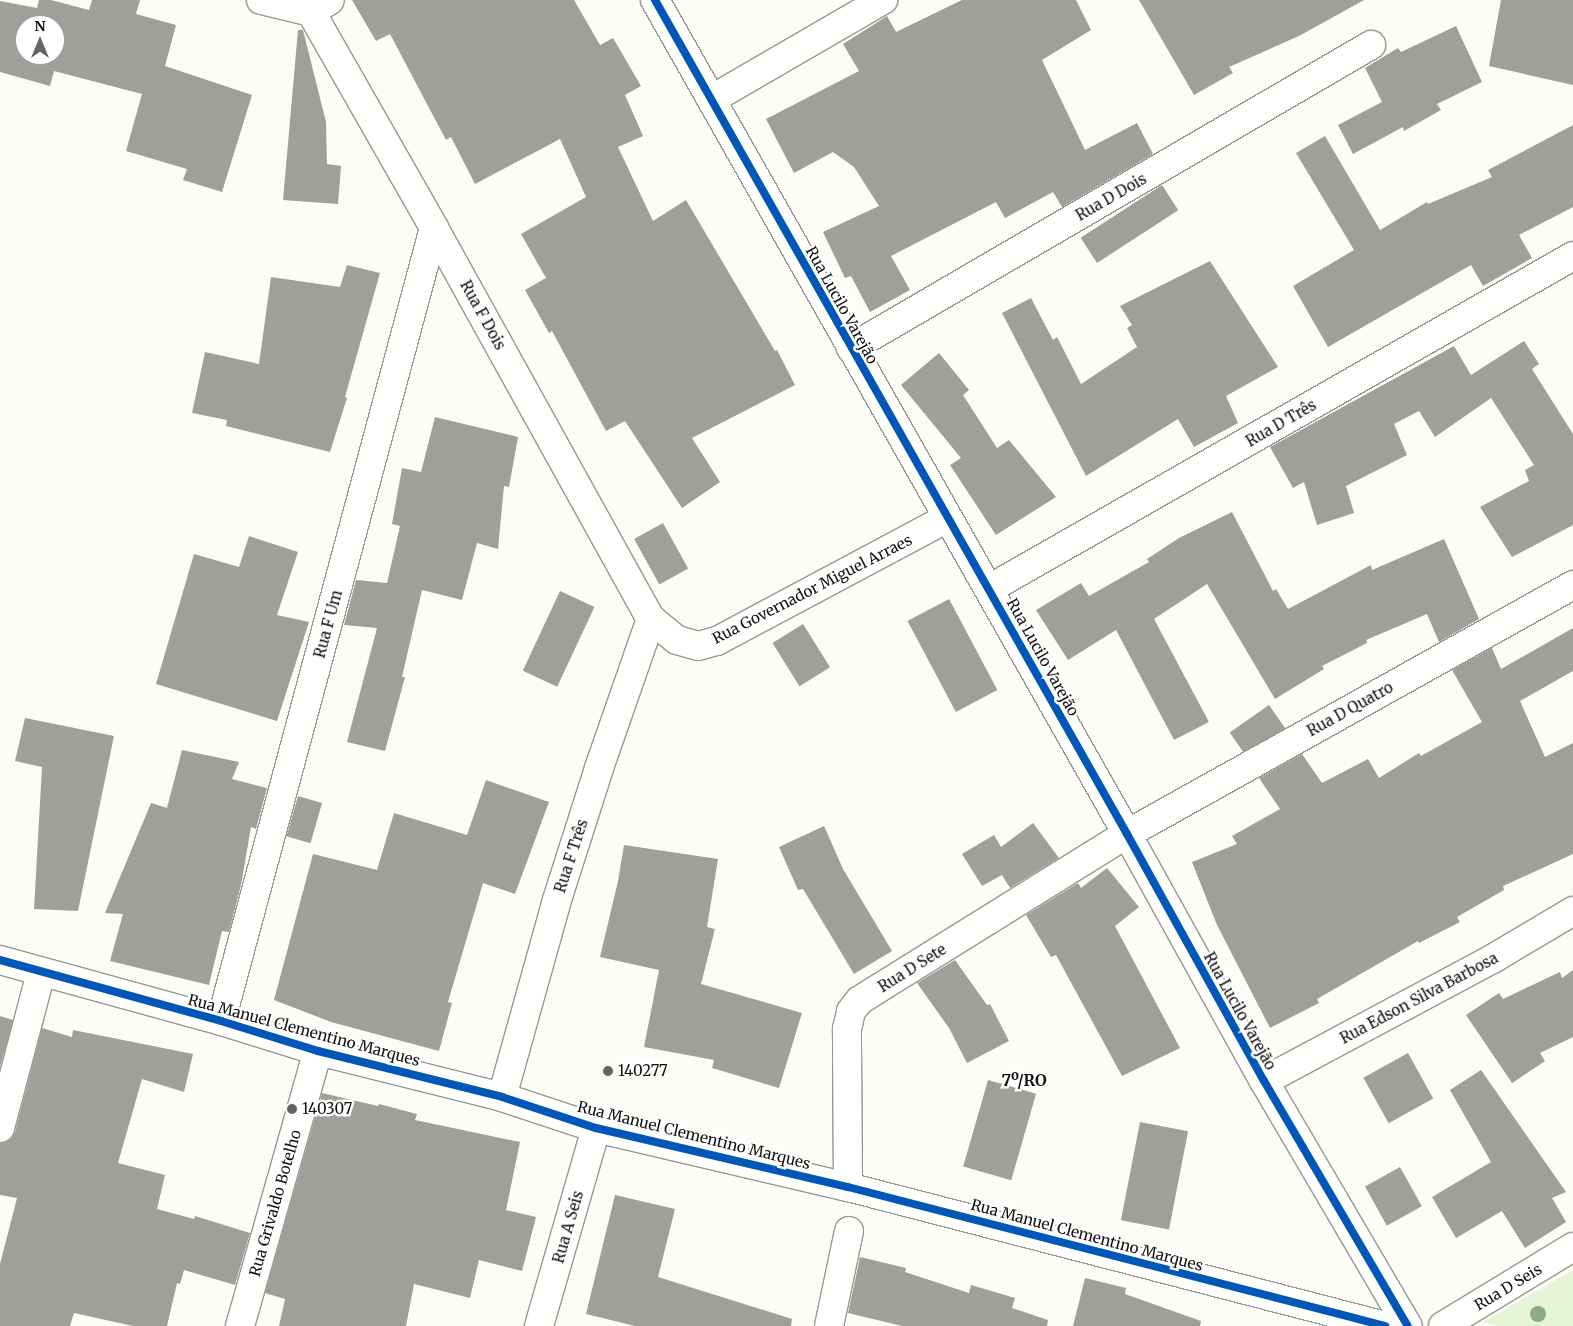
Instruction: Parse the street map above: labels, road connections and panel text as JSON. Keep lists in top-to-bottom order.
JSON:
{
  "streets": {
    "street": [
      "Rua D Dois",
      "Rua Lucilo Varejão",
      "Rua F Dois",
      "Rua D Três",
      "Rua Governador Miguel Arraes",
      "Rua F Um",
      "Rua D Quatro",
      "Rua F Três",
      "Rua D Sete",
      "Rua Edson Silva Barbosa",
      "Rua Manuel Clementino Marques",
      "Rua Grivaldo Botelho",
      "Rua A Seis",
      "Rua D Seis"
    ]
  },
  "crossings": [
    ["Rua D Dois", "Rua Lucilo Varejão"],
    ["Rua Lucilo Varejão", "Rua D Três"],
    ["Rua Lucilo Varejão", "Rua Governador Miguel Arraes"],
    ["Rua Lucilo Varejão", "Rua D Quatro"],
    ["Rua Lucilo Varejão", "Rua D Sete"],
    ["Rua Lucilo Varejão", "Rua Edson Silva Barbosa"],
    ["Rua F Dois", "Rua Governador Miguel Arraes"],
    ["Rua F Dois", "Rua F Um"],
    ["Rua F Dois", "Rua F Três"],
    ["Rua Governador Miguel Arraes", "Rua F Três"],
    ["Rua F Um", "Rua Manuel Clementino Marques"],
    ["Rua D Quatro", "Rua D Sete"],
    ["Rua F Três", "Rua Manuel Clementino Marques"],
    ["Rua D Sete", "Rua Manuel Clementino Marques"],
    ["Rua Manuel Clementino Marques", "Rua Grivaldo Botelho"],
    ["Rua Manuel Clementino Marques", "Rua A Seis"]
  ],
  "districts": ["7º/RO"],
  "places": ["140277", "140307"],
  "north": "top"
}
